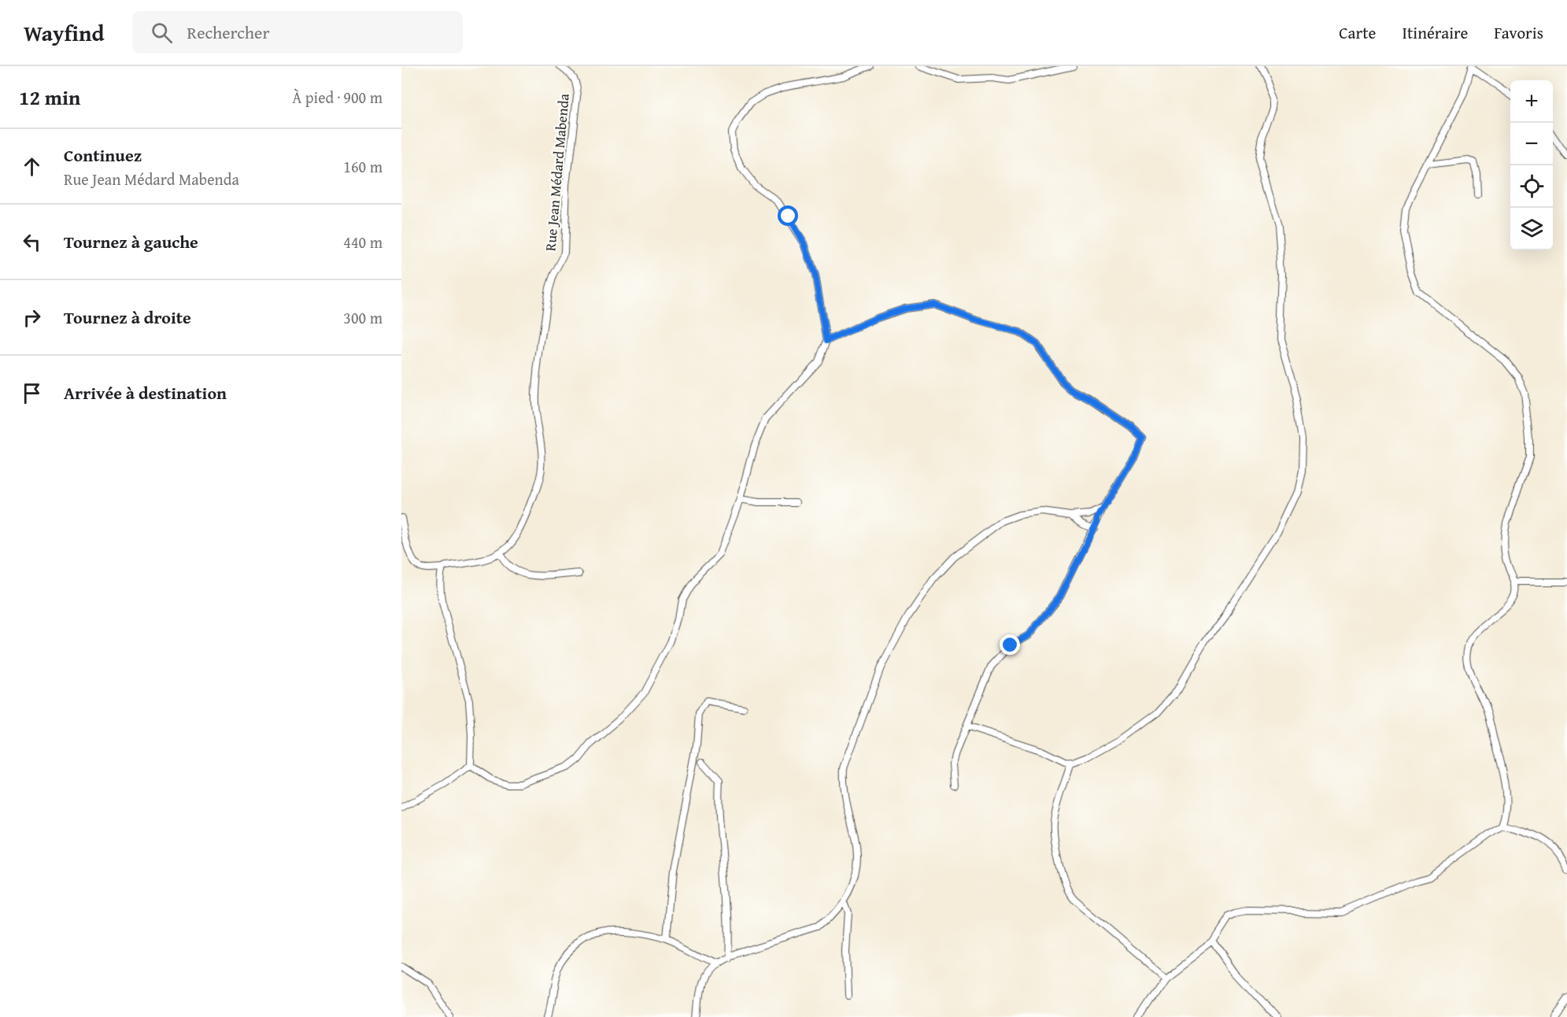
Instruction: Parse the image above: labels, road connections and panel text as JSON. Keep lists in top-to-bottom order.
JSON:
{
  "streets": {
    "street": ["Rue Jean Médard Mabenda"]
  },
  "page": {
    "header": "Wayfind",
    "search": "Rechercher",
    "nav": ["Carte", "Itinéraire", "Favoris"],
    "heading": ["12 min", "À pied · 900 m"],
    "map_buttons": ["+", "−"],
    "list": [
      ["Continuez", "Rue Jean Médard Mabenda", "160 m"],
      ["Tournez à gauche", "440 m"],
      ["Tournez à droite", "300 m"],
      "Arrivée à destination"
    ]
  }
}
